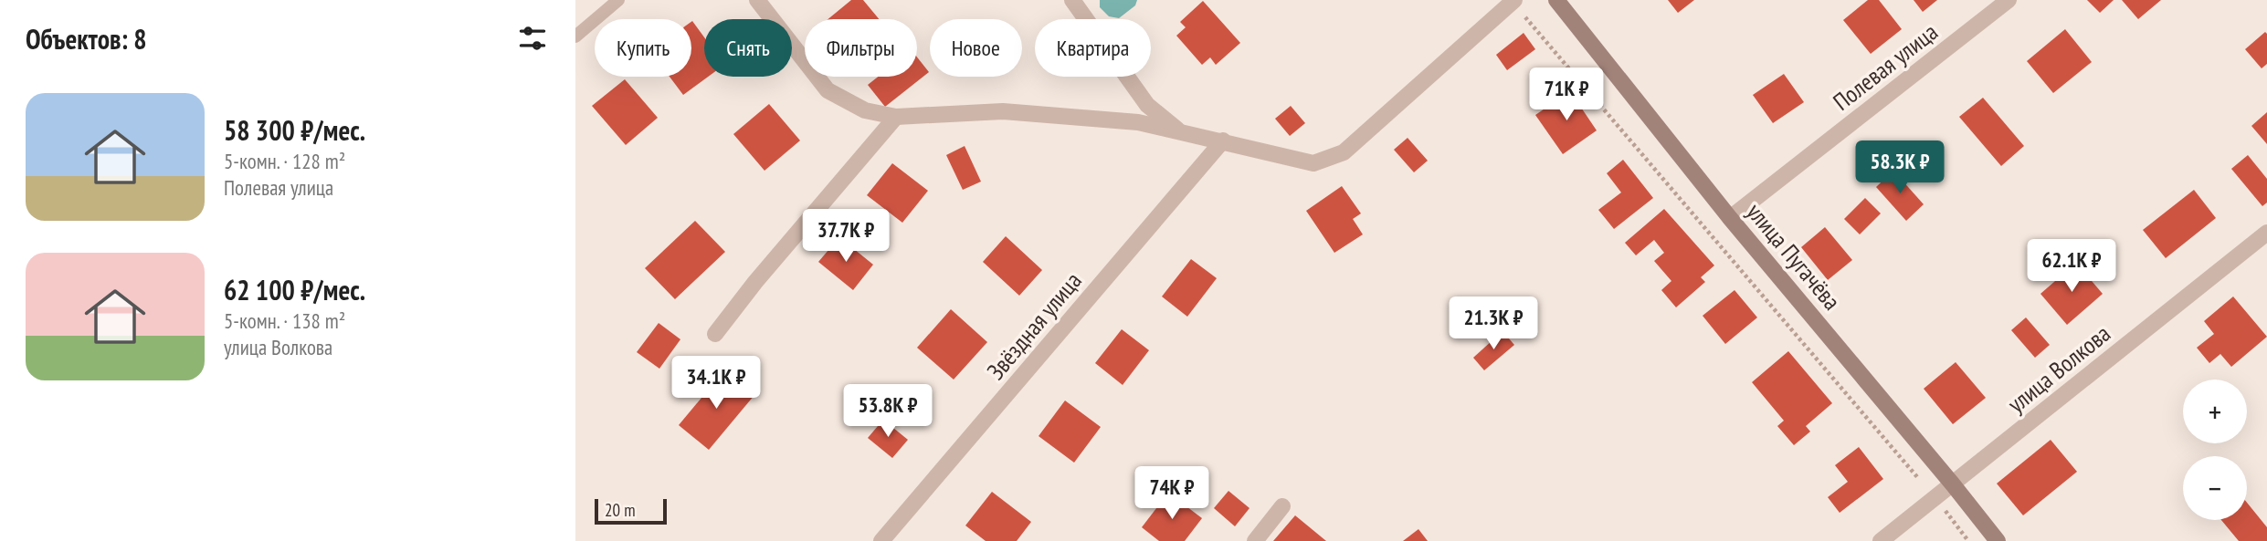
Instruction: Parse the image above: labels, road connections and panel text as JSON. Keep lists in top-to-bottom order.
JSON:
{
  "streets": {
    "street": [
      "Полевая улица",
      "улица Пугачёва",
      "Звёздная улица",
      "улица Волкова"
    ]
  },
  "crossings": [
    ["Полевая улица", "улица Пугачёва"],
    ["улица Пугачёва", "улица Волкова"]
  ],
  "scale_bar": "20 m",
  "page": {
    "heading": "Объектов: 8",
    "chip": [
      "Купить",
      "Снять",
      "Фильтры",
      "Новое",
      "Квартира"
    ],
    "price": [
      "71K ₽",
      "58.3K ₽",
      "37.7K ₽",
      "62.1K ₽",
      "21.3K ₽",
      "34.1K ₽",
      "53.8K ₽",
      "74K ₽"
    ],
    "list": [
      {
        "name": "58 300 ₽/мес.",
        "note": "5-комн. · 128 m² · Полевая улица"
      },
      {
        "name": "62 100 ₽/мес.",
        "note": "5-комн. · 138 m² · улица Волкова"
      }
    ],
    "map_buttons": ["+", "−"],
    "scale": "20 m"
  }
}
